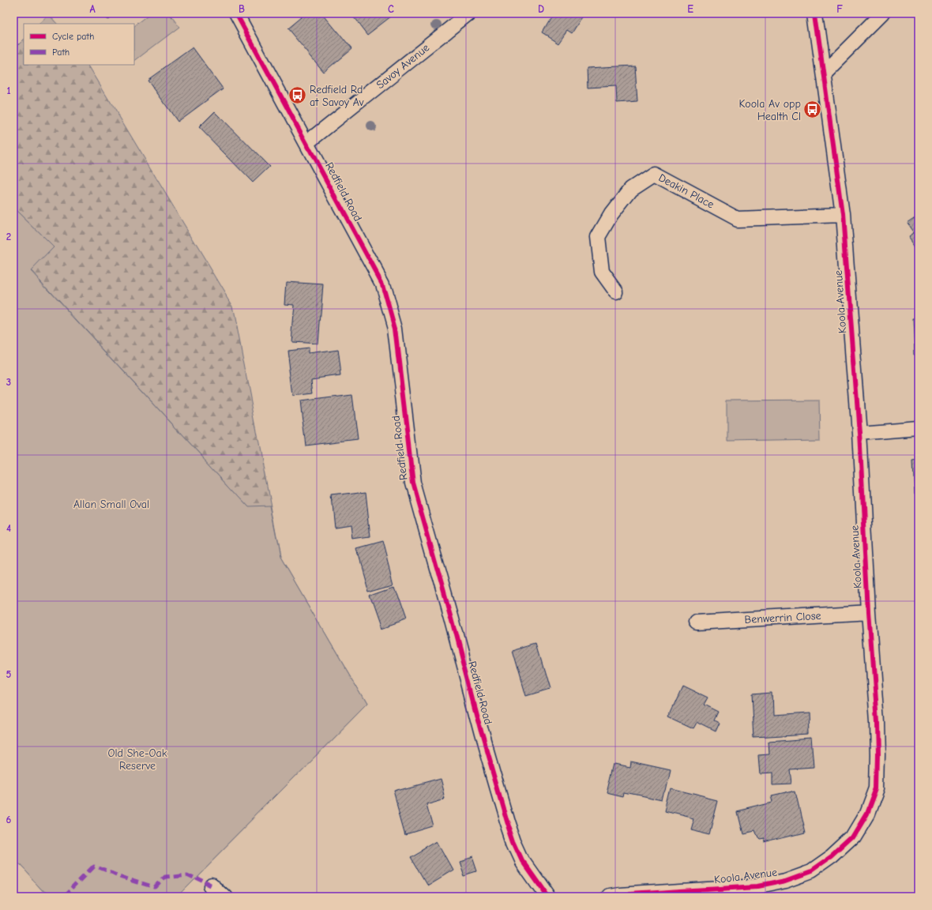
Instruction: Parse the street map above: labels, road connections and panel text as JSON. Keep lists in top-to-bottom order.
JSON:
{
  "streets": {
    "street": [
      "Savoy Avenue",
      "Deakin Place",
      "Redfield Road",
      "Koola Avenue",
      "Benwerrin Close"
    ]
  },
  "crossings": [
    ["Savoy Avenue", "Redfield Road"],
    ["Deakin Place", "Koola Avenue"],
    ["Koola Avenue", "Benwerrin Close"]
  ],
  "parks": ["Allan Small Oval", "Old She-Oak Reserve"],
  "places": {
    "bus stop": ["Redfield Rd at Savoy Av", "Koola Av opp Health Cl"]
  },
  "legend": ["Cycle path", "Path"],
  "grid": {
    "columns": [
      "A",
      "B",
      "C",
      "D",
      "E",
      "F"
    ],
    "rows": [
      "1",
      "2",
      "3",
      "4",
      "5",
      "6"
    ]
  }
}
